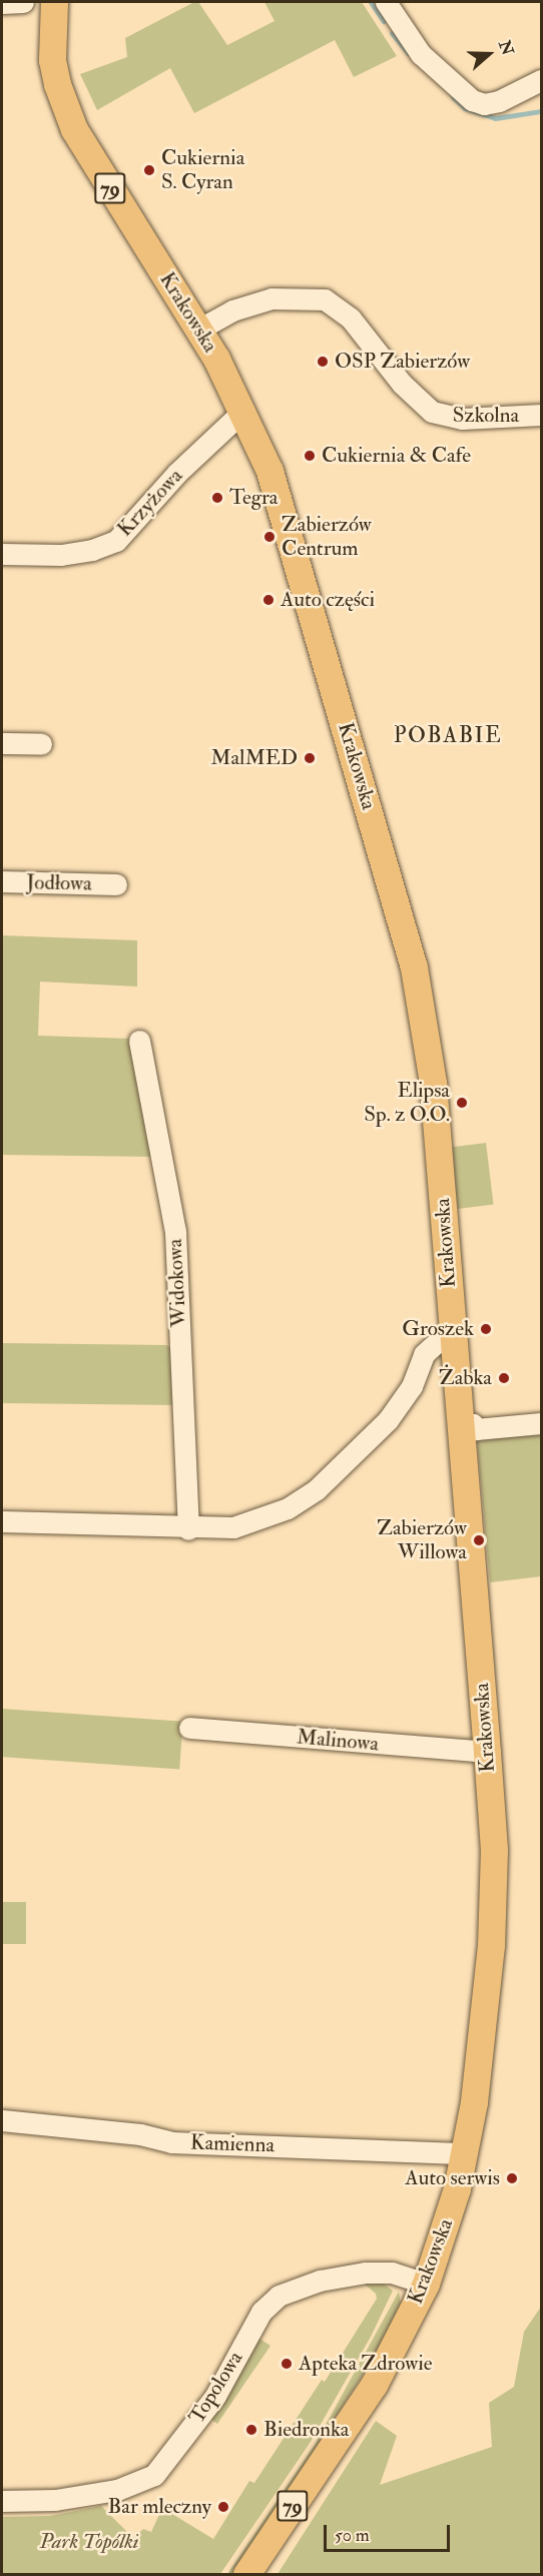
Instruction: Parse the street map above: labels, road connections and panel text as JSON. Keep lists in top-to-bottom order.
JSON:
{
  "streets": {
    "main road": ["79", "Krakowska"],
    "street": [
      "Szkolna",
      "Krzyżowa",
      "Jodłowa",
      "Widokowa",
      "Malinowa",
      "Kamienna",
      "Topolowa"
    ]
  },
  "crossings": [
    ["Krakowska", "Szkolna"],
    ["Krakowska", "Krzyżowa"],
    ["Krakowska", "Malinowa"],
    ["Krakowska", "Kamienna"],
    ["Krakowska", "Topolowa"]
  ],
  "districts": ["POBABIE"],
  "parks": ["Park Topólki"],
  "places": [
    "Cukiernia S. Cyran",
    "OSP Zabierzów",
    "Cukiernia & Cafe",
    "Tegra",
    "Zabierzów Centrum",
    "Auto części",
    "MalMED",
    "Elipsa Sp. z O.O.",
    "Groszek",
    "Żabka",
    "Zabierzów Willowa",
    "Auto serwis",
    "Apteka Zdrowie",
    "Biedronka",
    "Bar mleczny"
  ],
  "scale_bar": "50 m",
  "north": "right"
}
